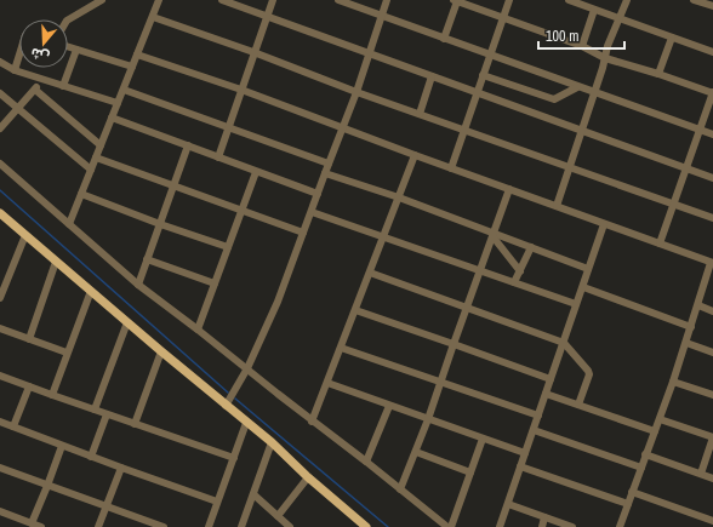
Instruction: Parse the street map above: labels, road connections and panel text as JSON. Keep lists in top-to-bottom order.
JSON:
{
  "scale_bar": "100 m",
  "north": "bottom"
}
